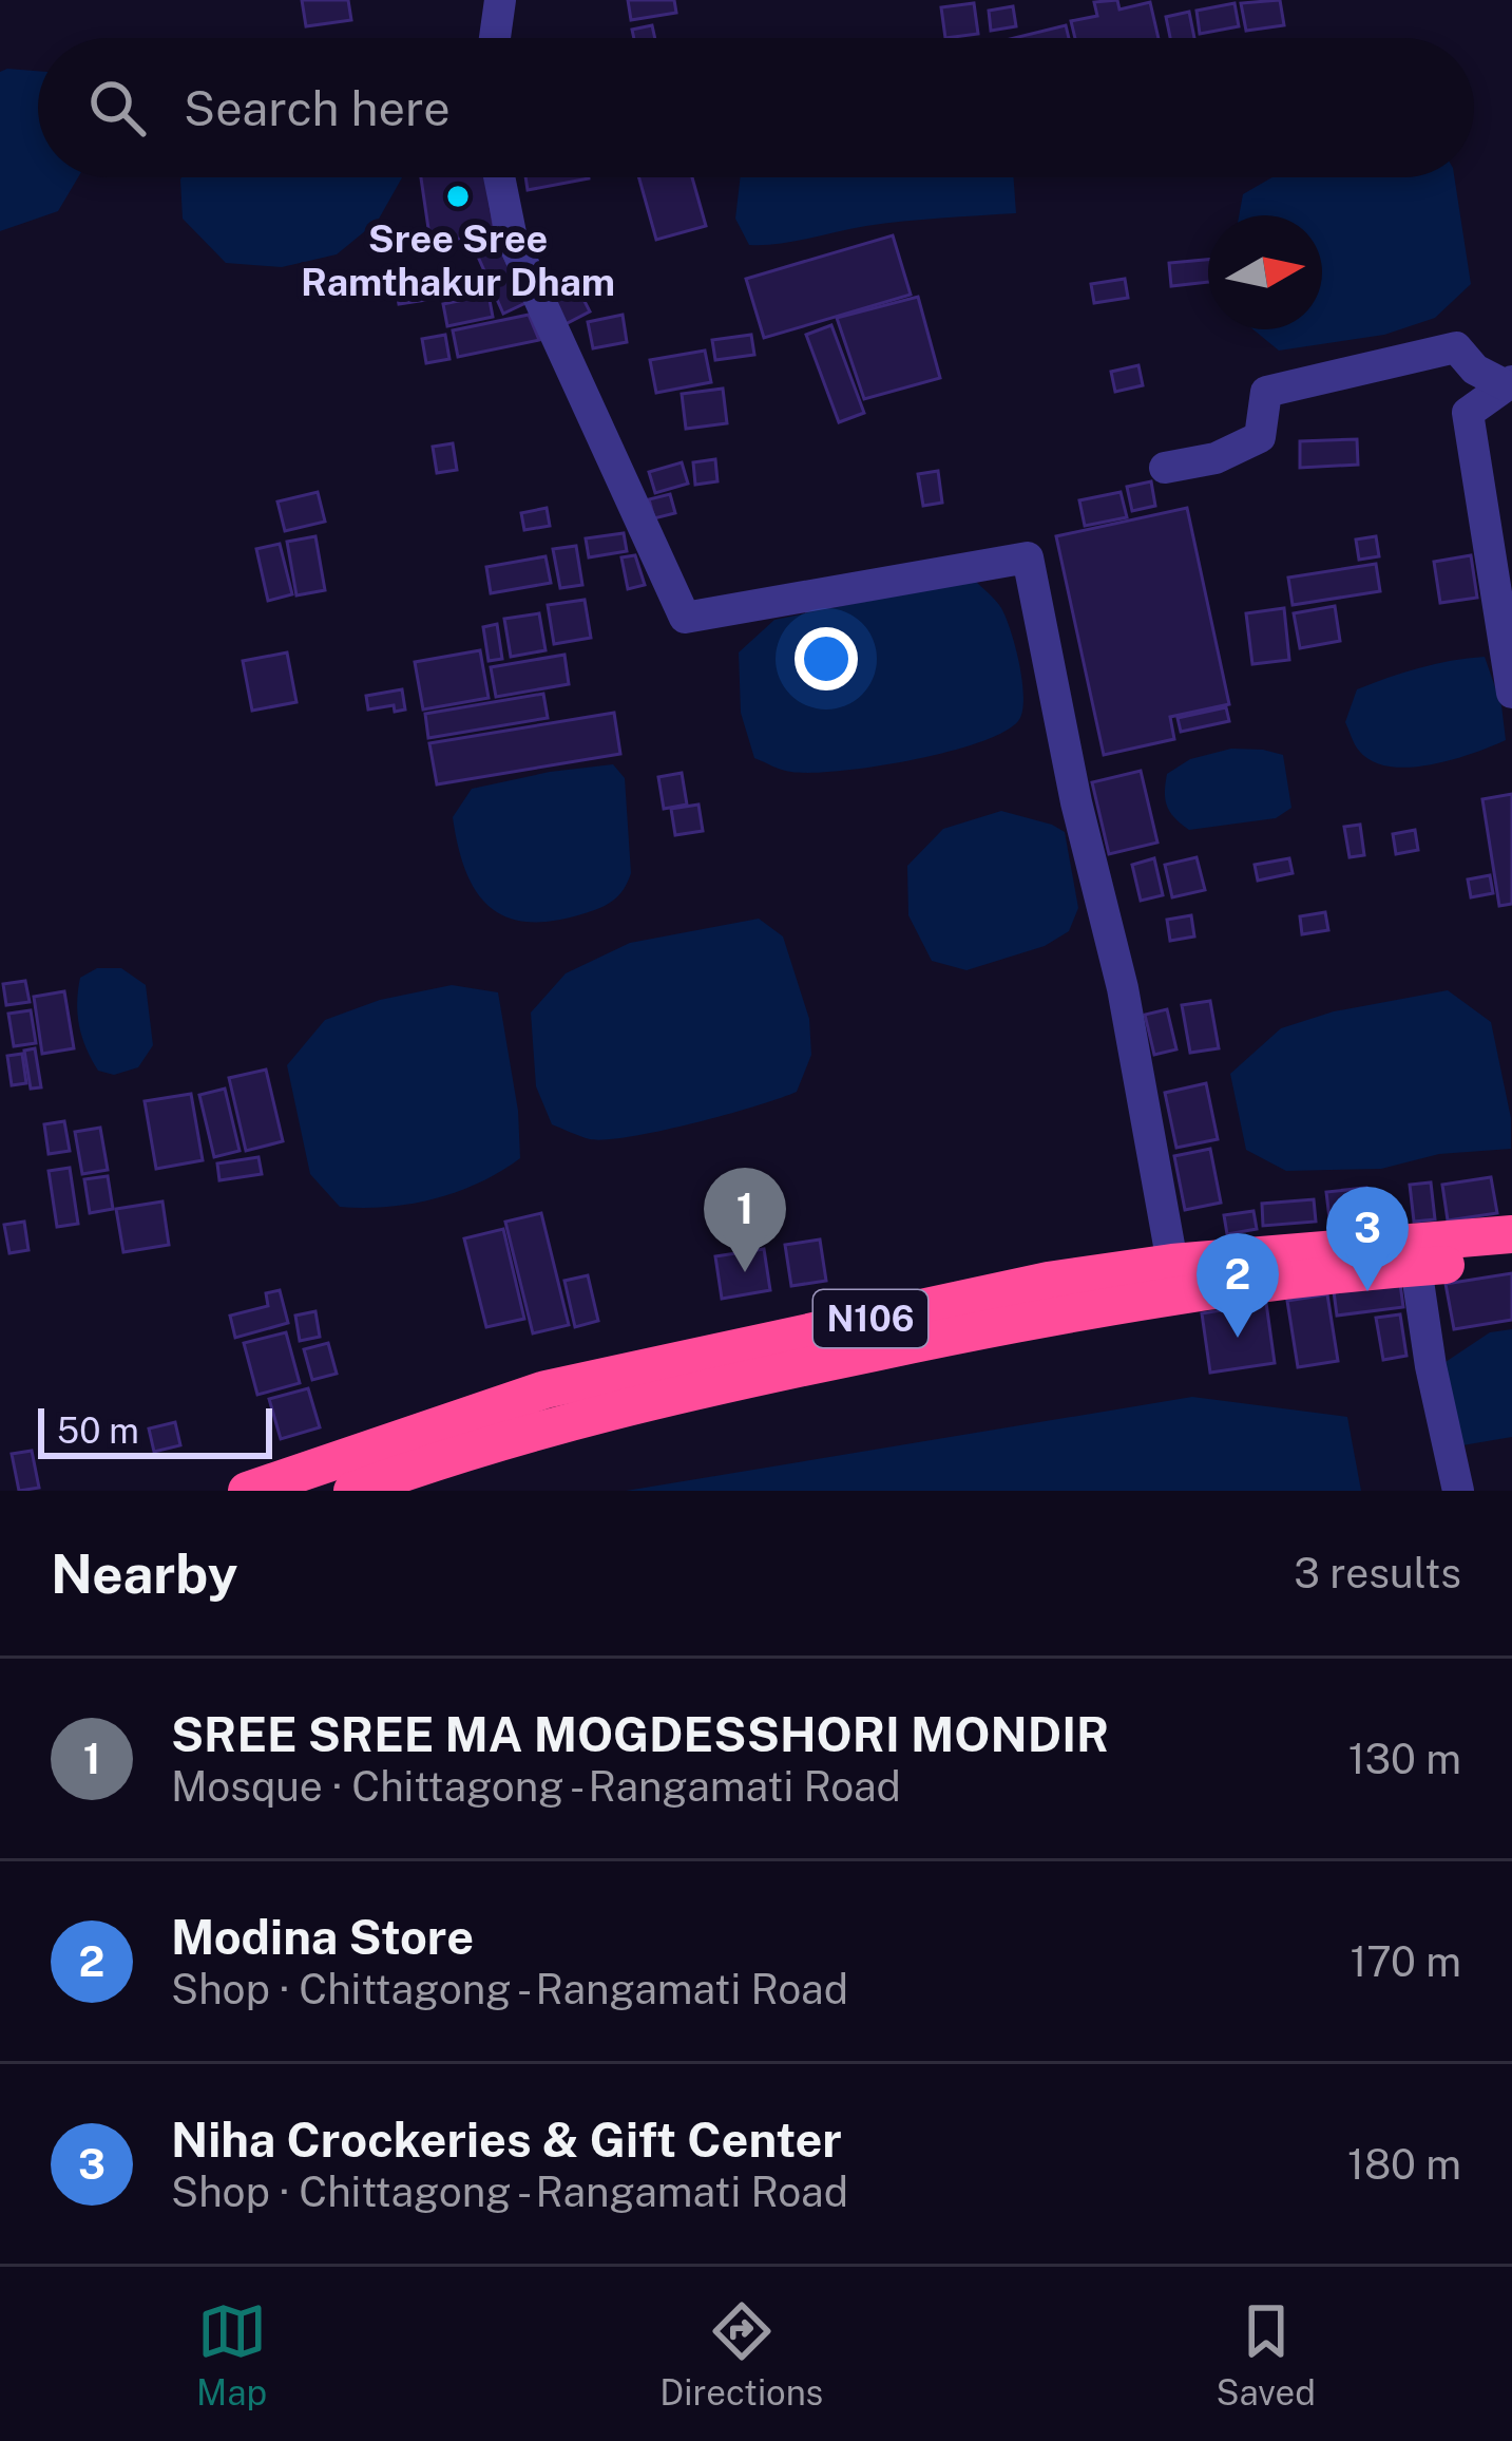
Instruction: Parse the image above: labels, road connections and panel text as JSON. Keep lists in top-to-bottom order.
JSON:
{
  "streets": {
    "highway": ["N106"]
  },
  "places": ["Sree Sree Ramthakur Dham"],
  "scale_bar": "50 m",
  "north": "right",
  "page": {
    "search": "Search here",
    "pins": ["1", "3", "2"],
    "scale": "50 m",
    "heading": ["Nearby", "3 results"],
    "list": [
      {
        "mark": "1",
        "name": "SREE SREE MA MOGDESSHORI MONDIR",
        "note": "Mosque · Chittagong - Rangamati Road",
        "value": "130 m"
      },
      {
        "mark": "2",
        "name": "Modina Store",
        "note": "Shop · Chittagong - Rangamati Road",
        "value": "170 m"
      },
      {
        "mark": "3",
        "name": "Niha Crockeries & Gift Center",
        "note": "Shop · Chittagong - Rangamati Road",
        "value": "180 m"
      }
    ],
    "nav": ["Map", "Directions", "Saved"]
  }
}
